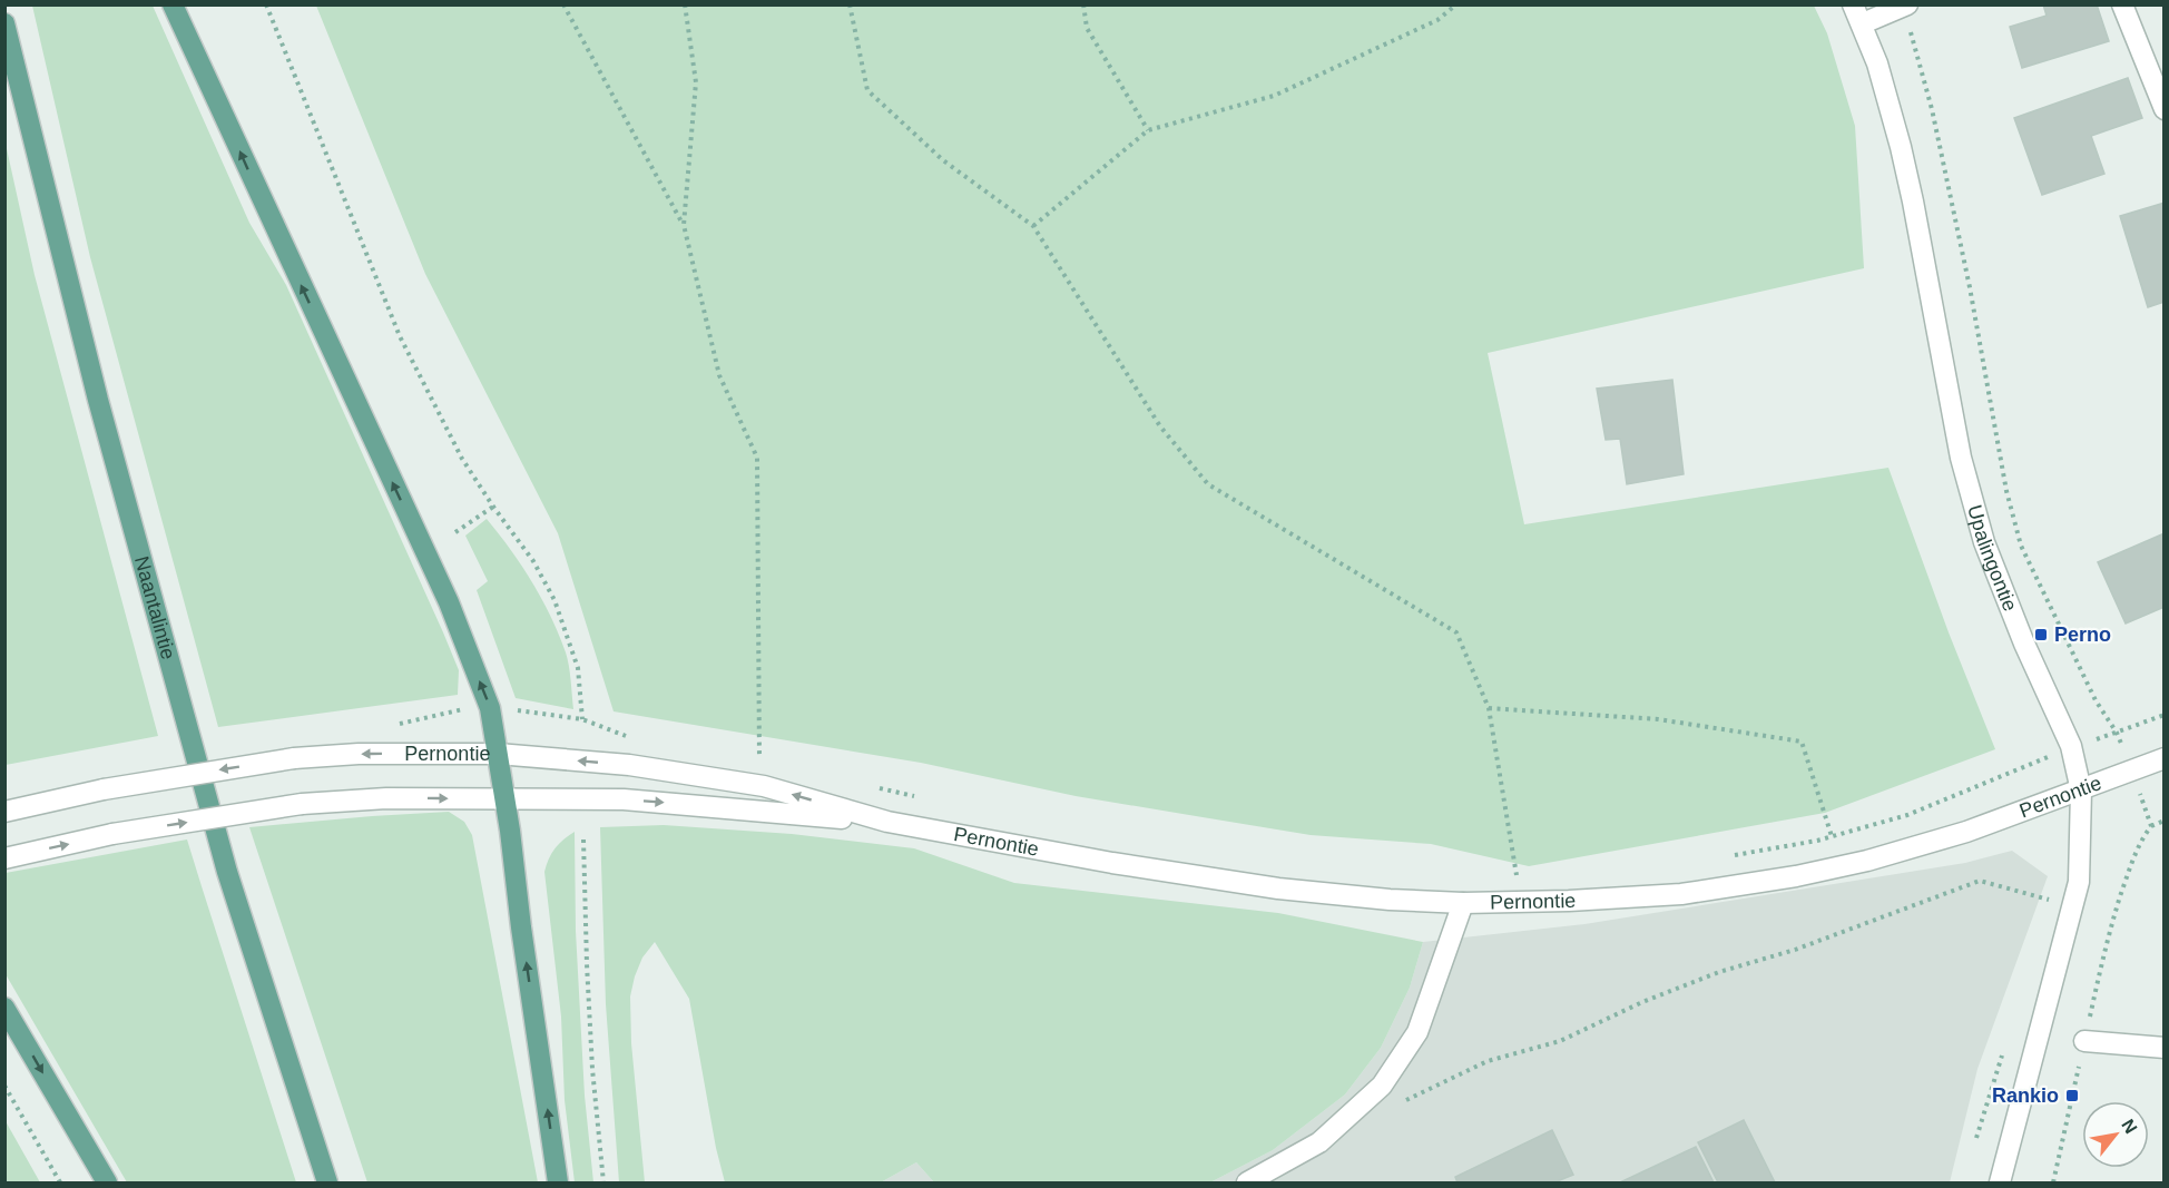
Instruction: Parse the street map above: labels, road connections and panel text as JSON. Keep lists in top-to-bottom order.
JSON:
{
  "streets": {
    "main road": ["Naantalintie"],
    "street": ["Upalingontie", "Pernontie"]
  },
  "crossings": [
    ["Upalingontie", "Pernontie"]
  ],
  "places": {
    "transit": ["Perno", "Rankio"]
  },
  "north": "top right"
}
